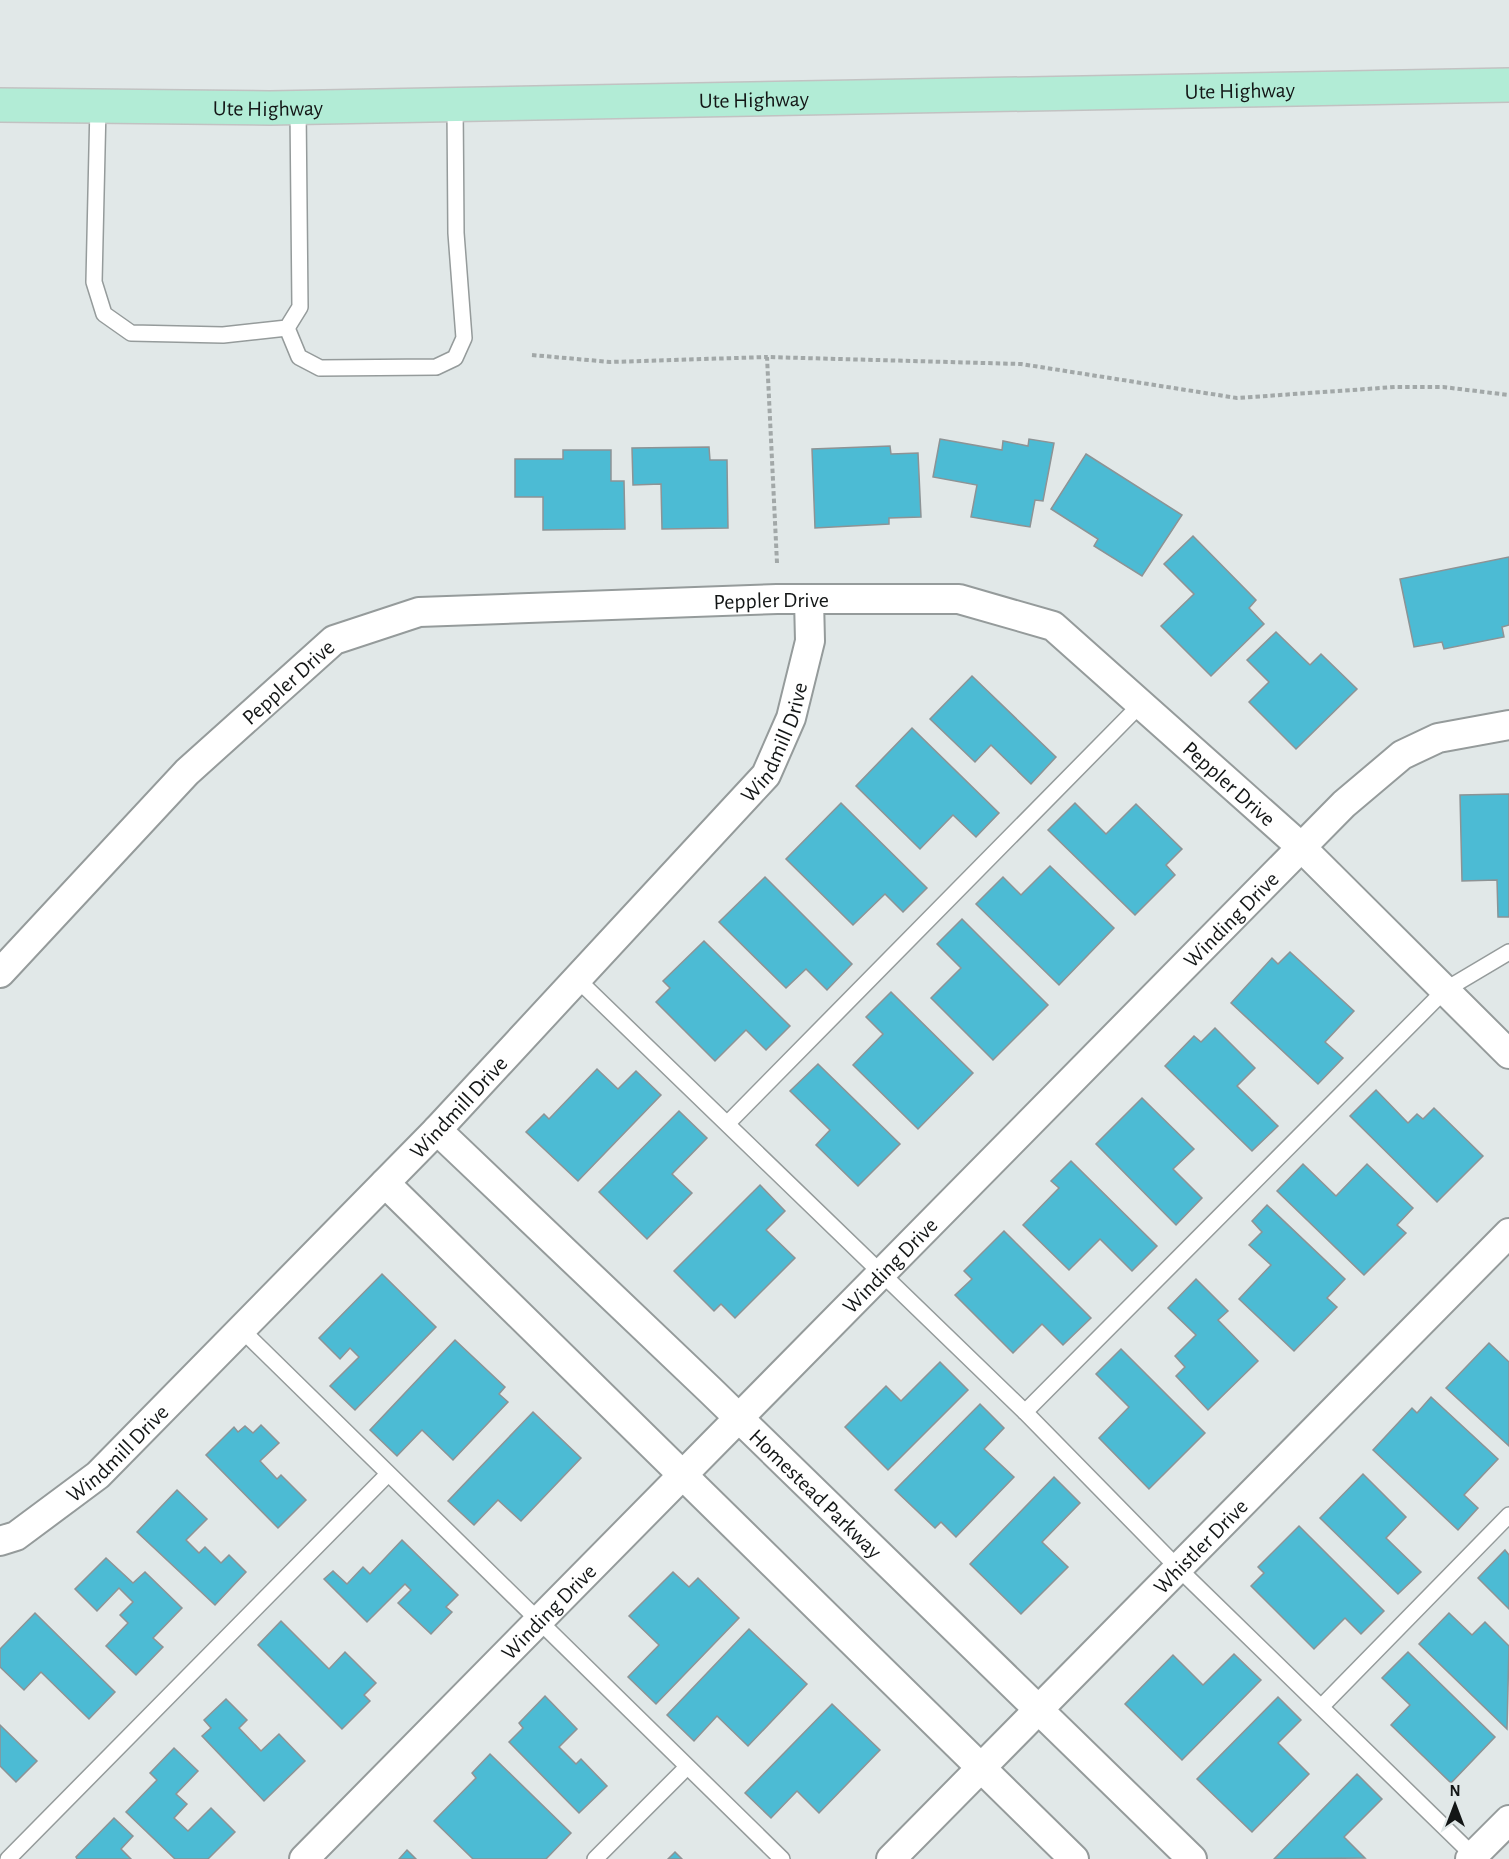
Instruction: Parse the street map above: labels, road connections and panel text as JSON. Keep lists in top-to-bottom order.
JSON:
{
  "streets": {
    "main road": ["Ute Highway"],
    "street": [
      "Peppler Drive",
      "Windmill Drive",
      "Winding Drive",
      "Homestead Parkway",
      "Whistler Drive"
    ]
  },
  "crossings": [
    ["Peppler Drive", "Windmill Drive"],
    ["Peppler Drive", "Winding Drive"],
    ["Windmill Drive", "Homestead Parkway"],
    ["Winding Drive", "Homestead Parkway"],
    ["Homestead Parkway", "Whistler Drive"]
  ],
  "north": "top"
}
